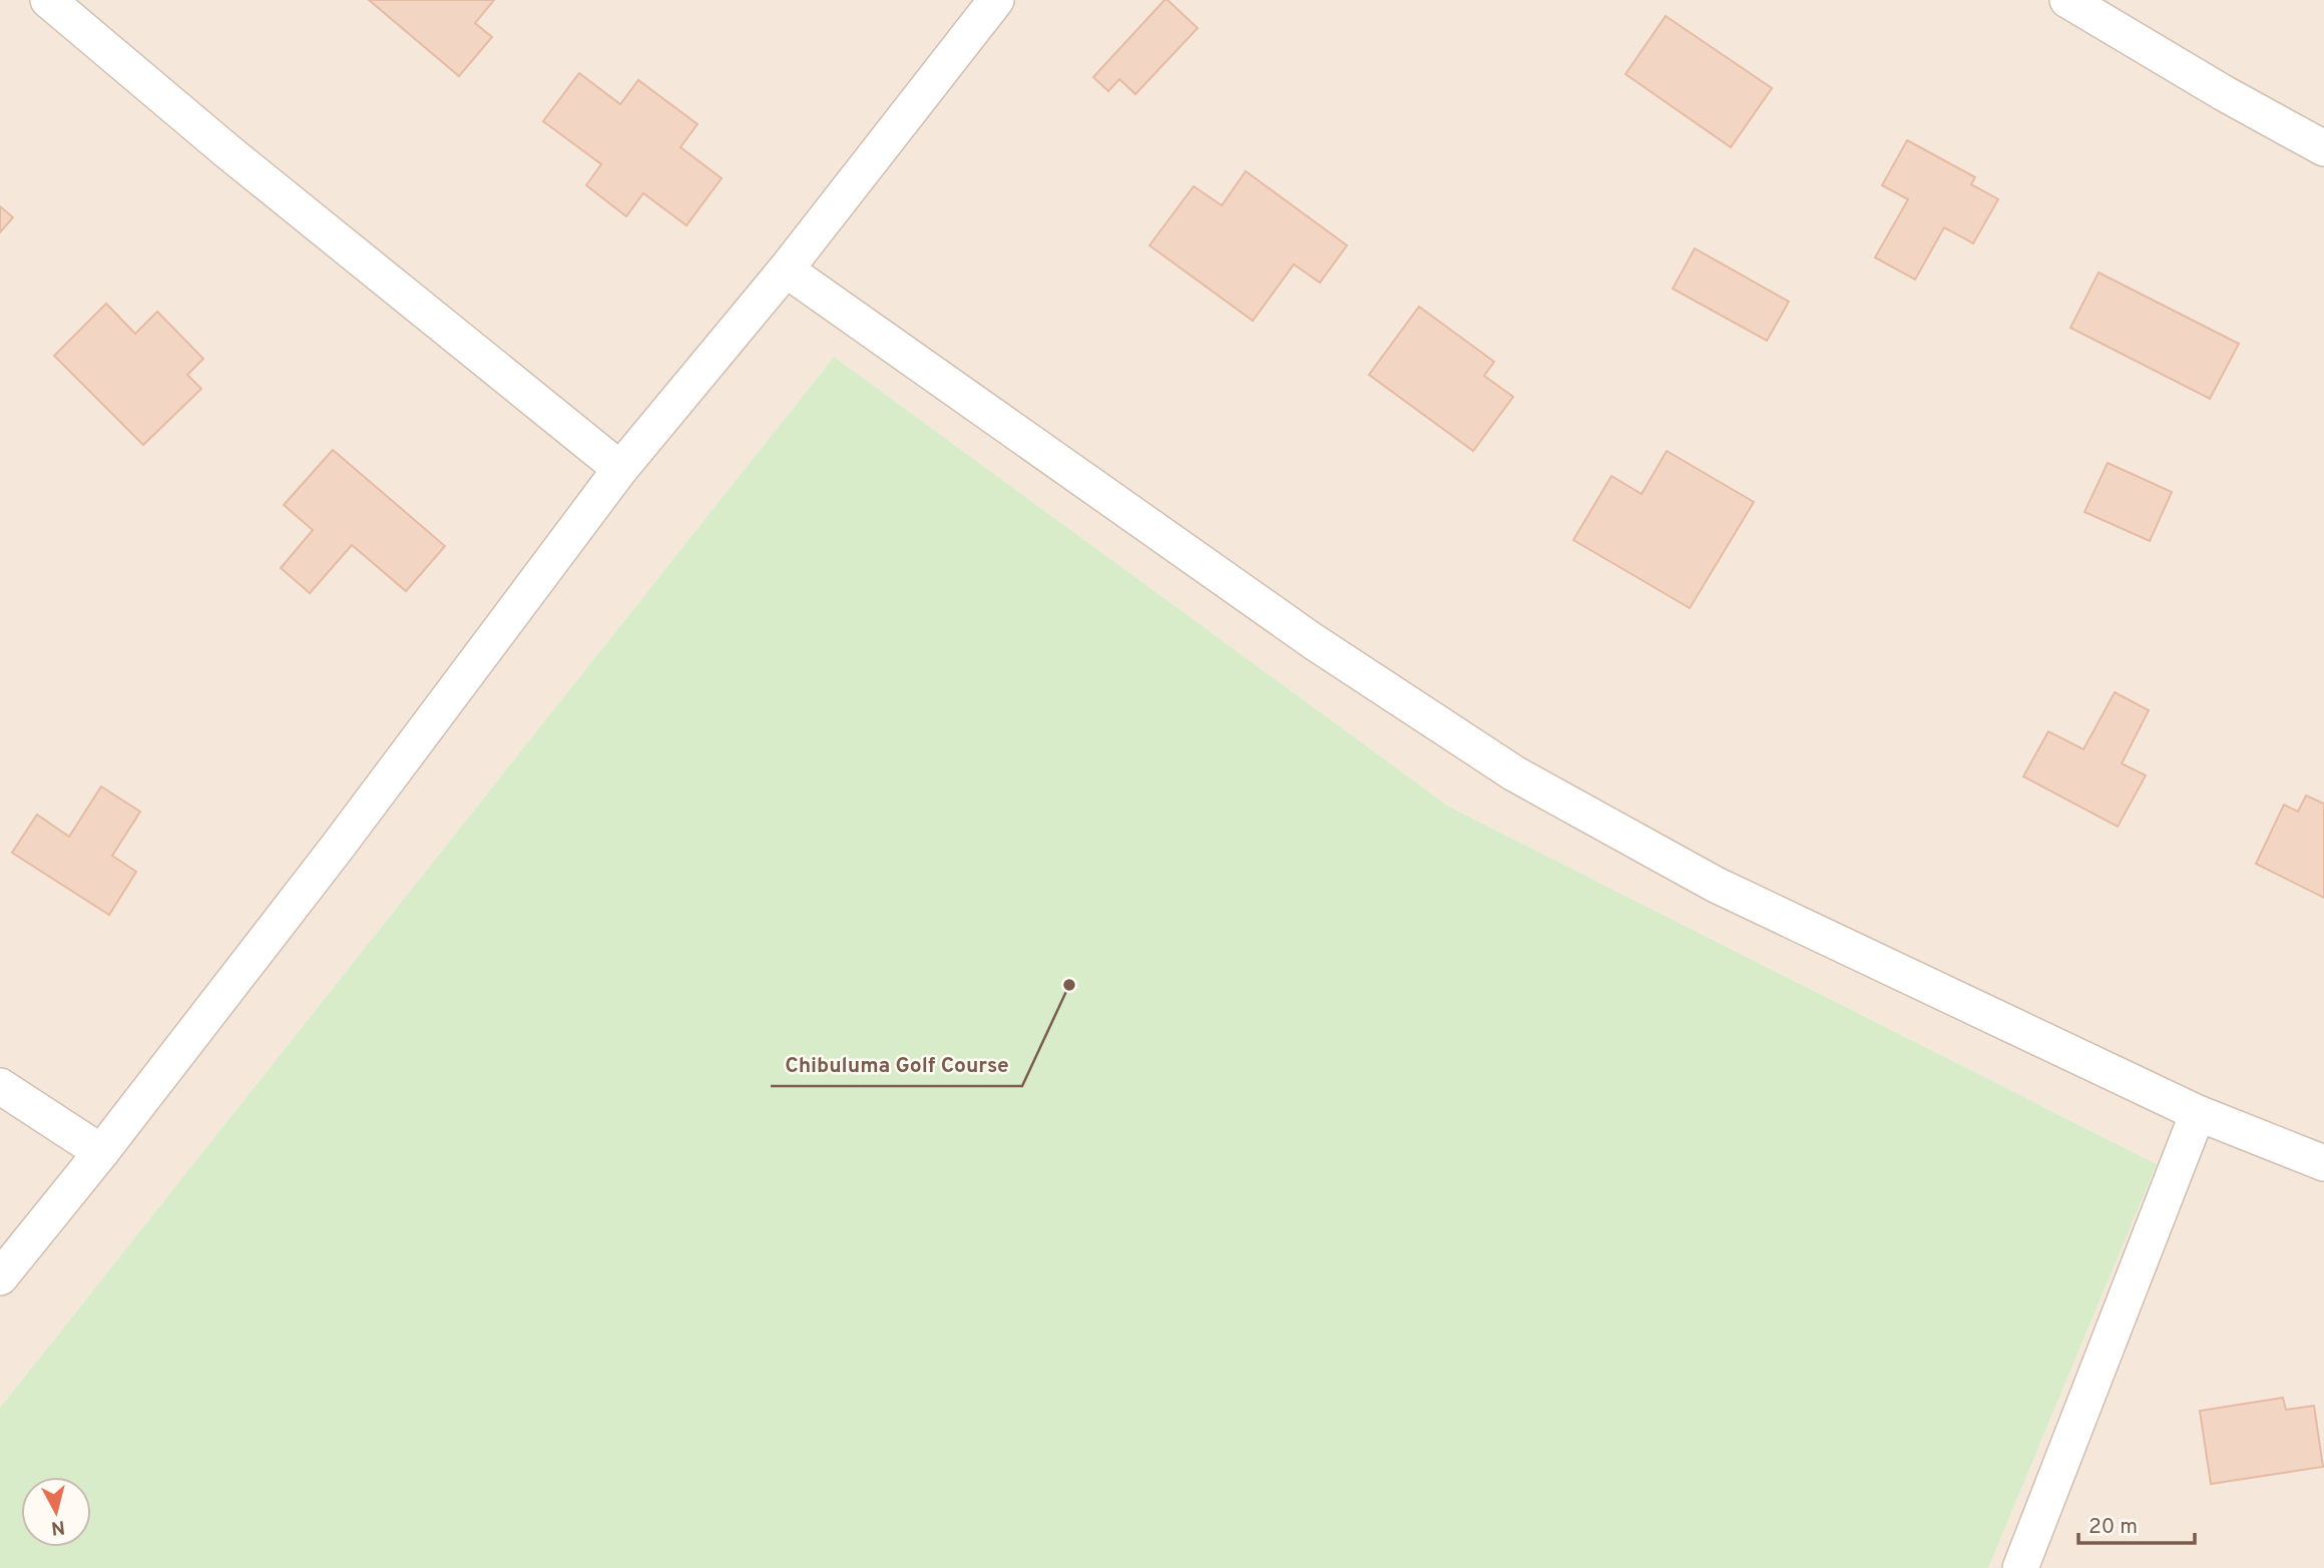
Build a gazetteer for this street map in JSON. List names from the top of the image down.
{
  "places": ["Chibuluma Golf Course"],
  "scale_bar": "20 m",
  "north": "bottom"
}
